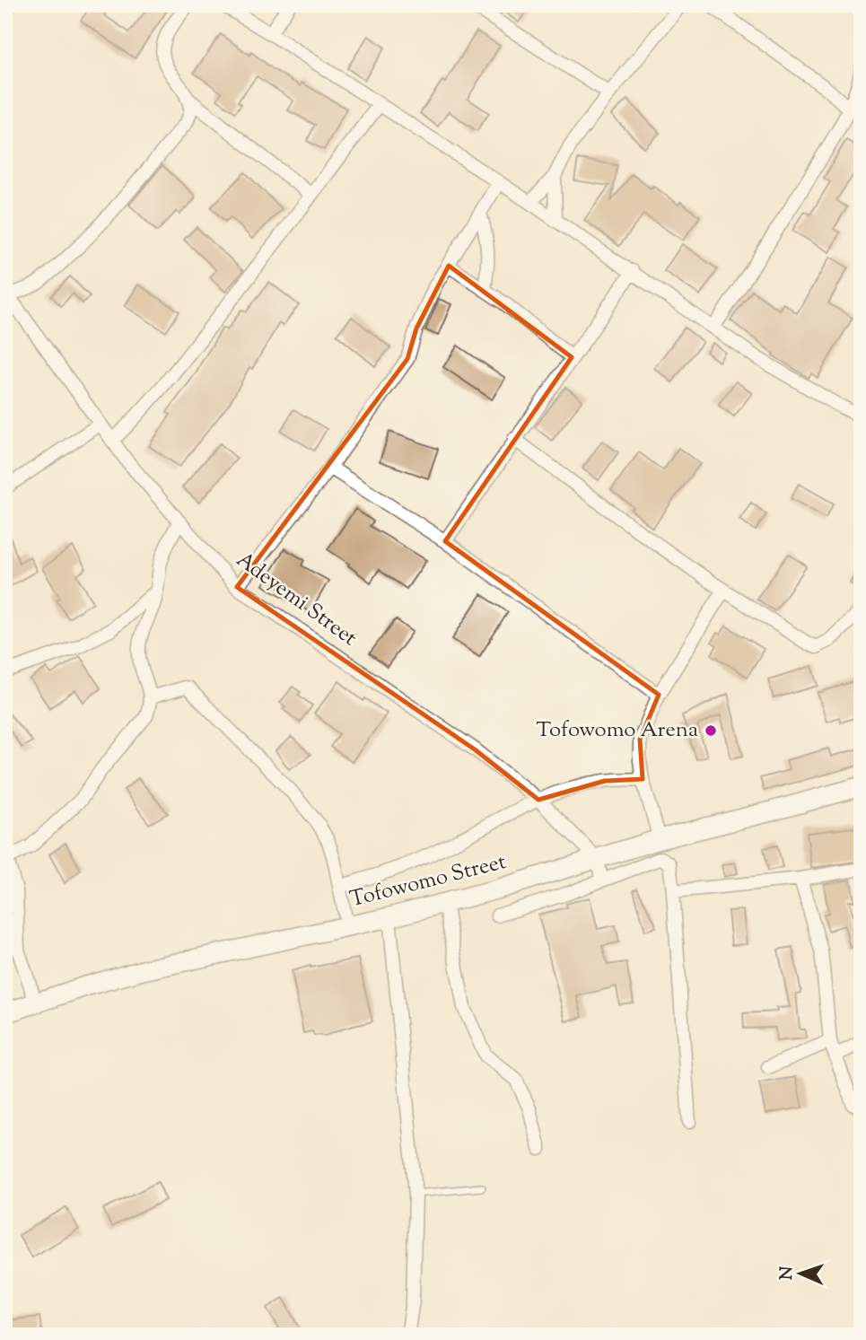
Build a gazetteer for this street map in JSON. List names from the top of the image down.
{
  "streets": {
    "street": ["Adeyemi Street", "Tofowomo Street"]
  },
  "crossings": [
    ["Adeyemi Street", "Tofowomo Street"]
  ],
  "places": ["Tofowomo Arena"],
  "north": "left"
}
